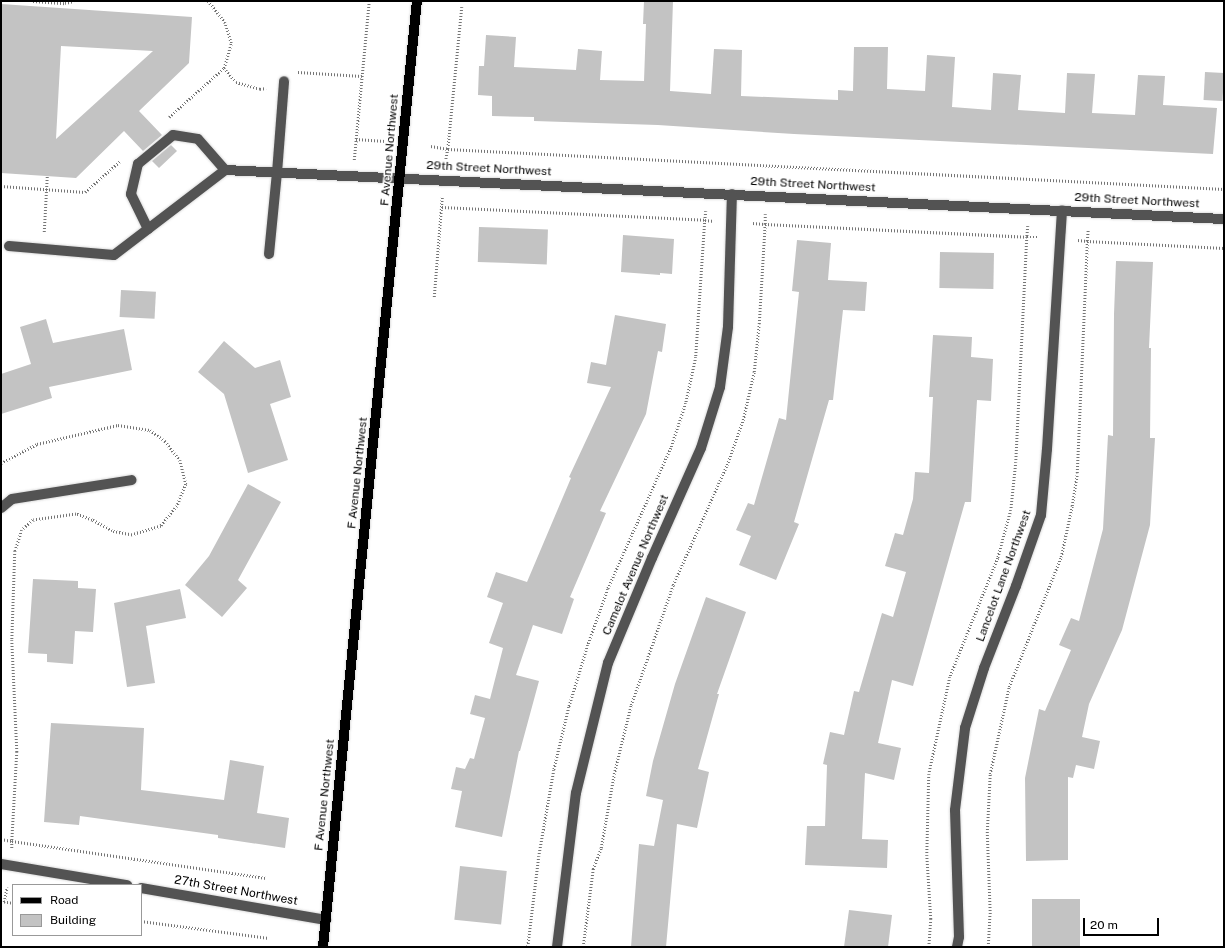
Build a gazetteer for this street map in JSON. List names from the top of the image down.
{
  "streets": {
    "main road": ["F Avenue Northwest"],
    "street": [
      "29th Street Northwest",
      "Camelot Avenue Northwest",
      "Lancelot Lane Northwest",
      "27th Street Northwest"
    ]
  },
  "crossings": [
    ["F Avenue Northwest", "29th Street Northwest"],
    ["F Avenue Northwest", "27th Street Northwest"],
    ["29th Street Northwest", "Camelot Avenue Northwest"],
    ["29th Street Northwest", "Lancelot Lane Northwest"]
  ],
  "legend": ["Road", "Building"],
  "scale_bar": "20 m"
}
